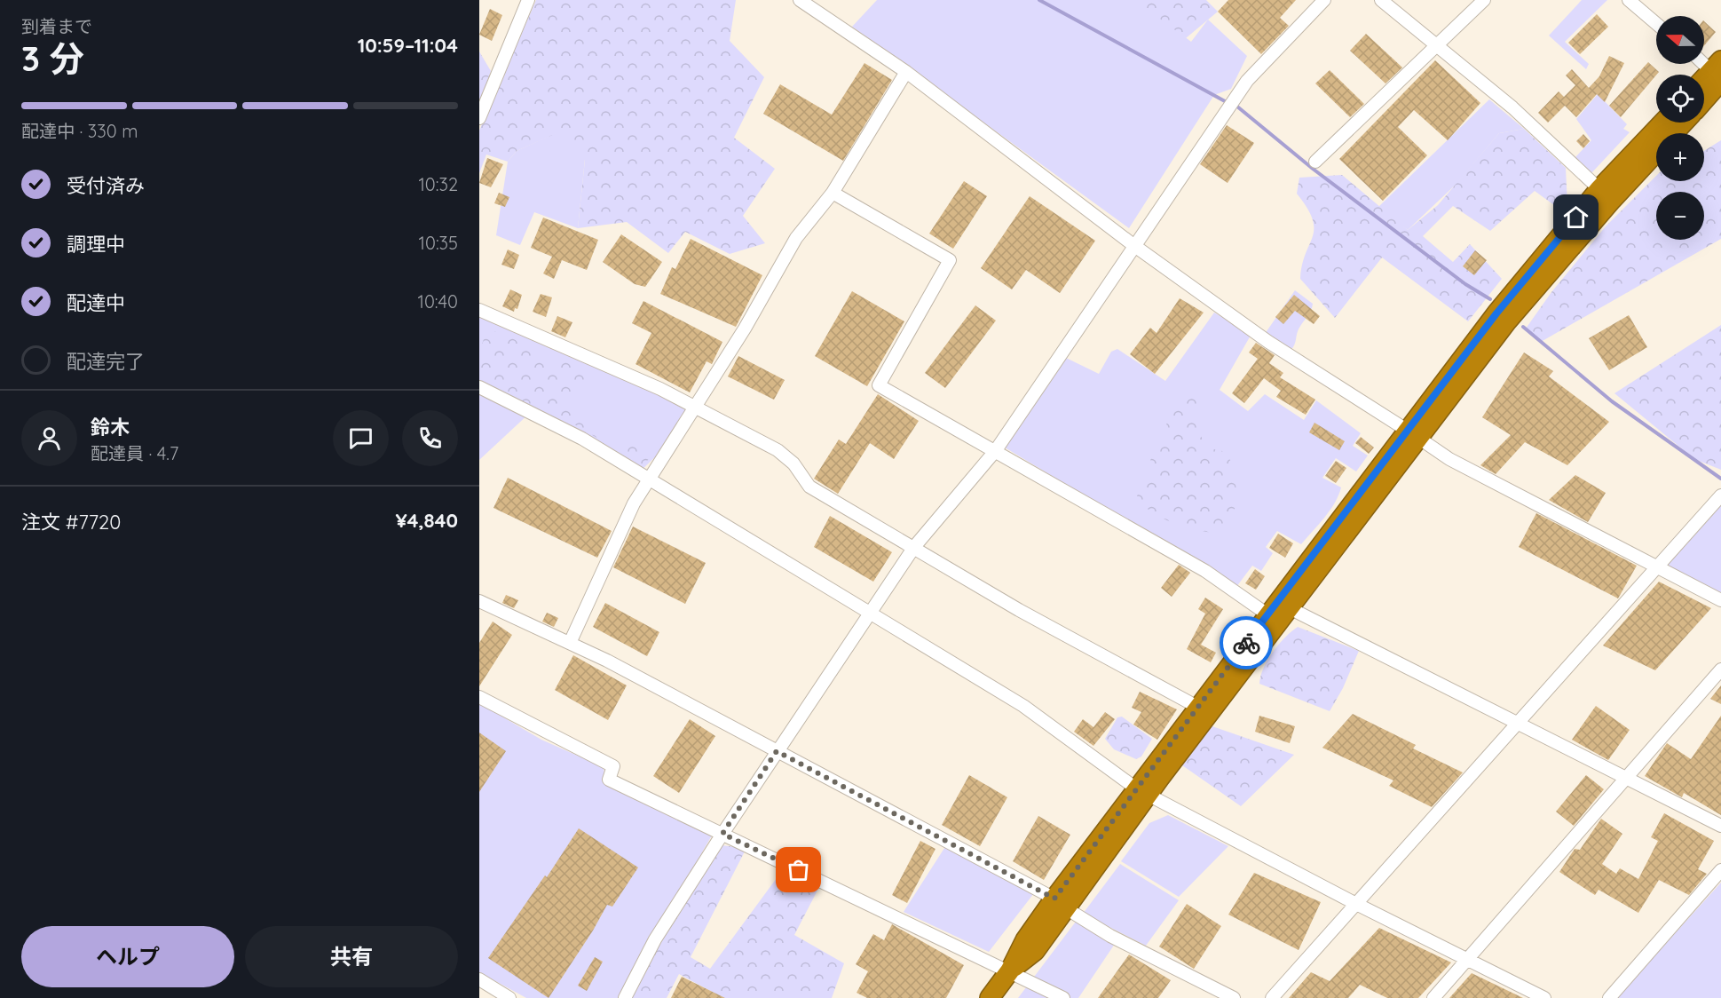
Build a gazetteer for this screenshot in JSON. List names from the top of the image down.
{
  "north": "left",
  "page": {
    "heading": ["3 分", "到着まで", "10:59–11:04"],
    "panel": [
      "鈴木",
      "配達員 · 4.7",
      "注文 #7720",
      "¥4,840"
    ],
    "map_buttons": ["+", "−"],
    "bar": "配達中 · 330 m",
    "list": [
      ["受付済み", "10:32"],
      ["調理中", "10:35"],
      ["配達中", "10:40"],
      "配達完了"
    ],
    "buttons": ["ヘルプ", "共有"]
  }
}
